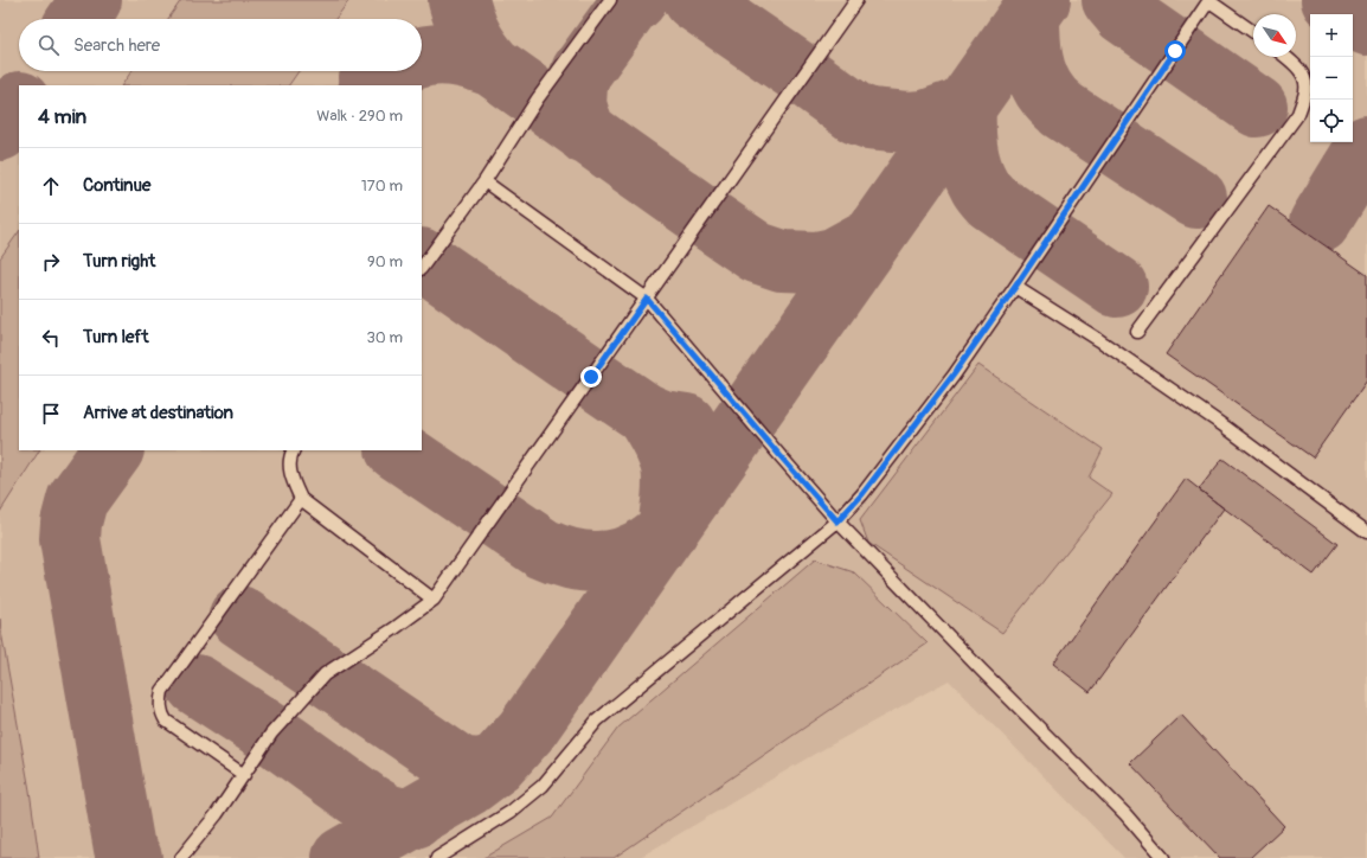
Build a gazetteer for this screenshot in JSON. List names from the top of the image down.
{
  "north": "bottom right",
  "page": {
    "map_buttons": ["+", "−"],
    "search": "Search here",
    "heading": ["4 min", "Walk · 290 m"],
    "list": [
      ["Continue", "170 m"],
      ["Turn right", "90 m"],
      ["Turn left", "30 m"],
      "Arrive at destination"
    ]
  }
}
